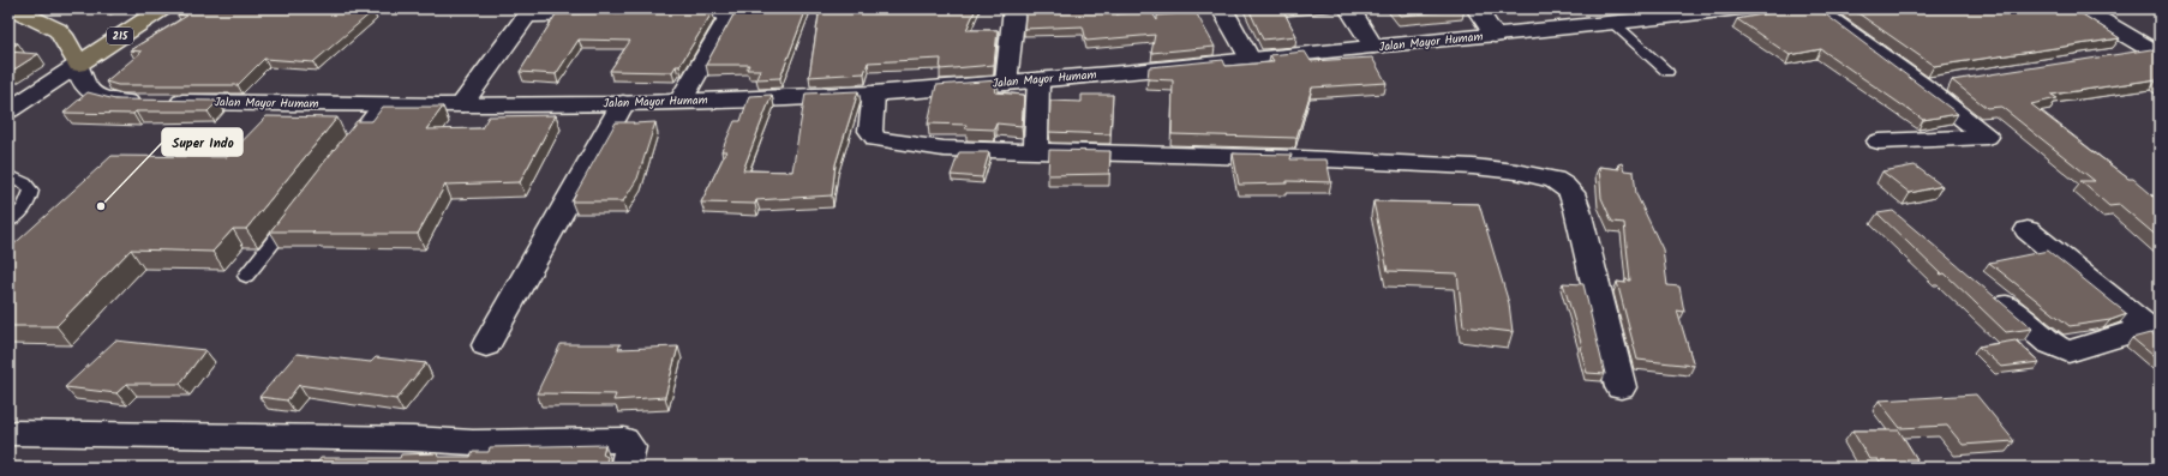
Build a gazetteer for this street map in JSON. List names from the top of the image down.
{
  "streets": {
    "main road": ["215"],
    "street": ["Jalan Mayor Humam"]
  },
  "crossings": [
    ["215", "Jalan Mayor Humam"]
  ],
  "places": ["Super Indo"]
}
